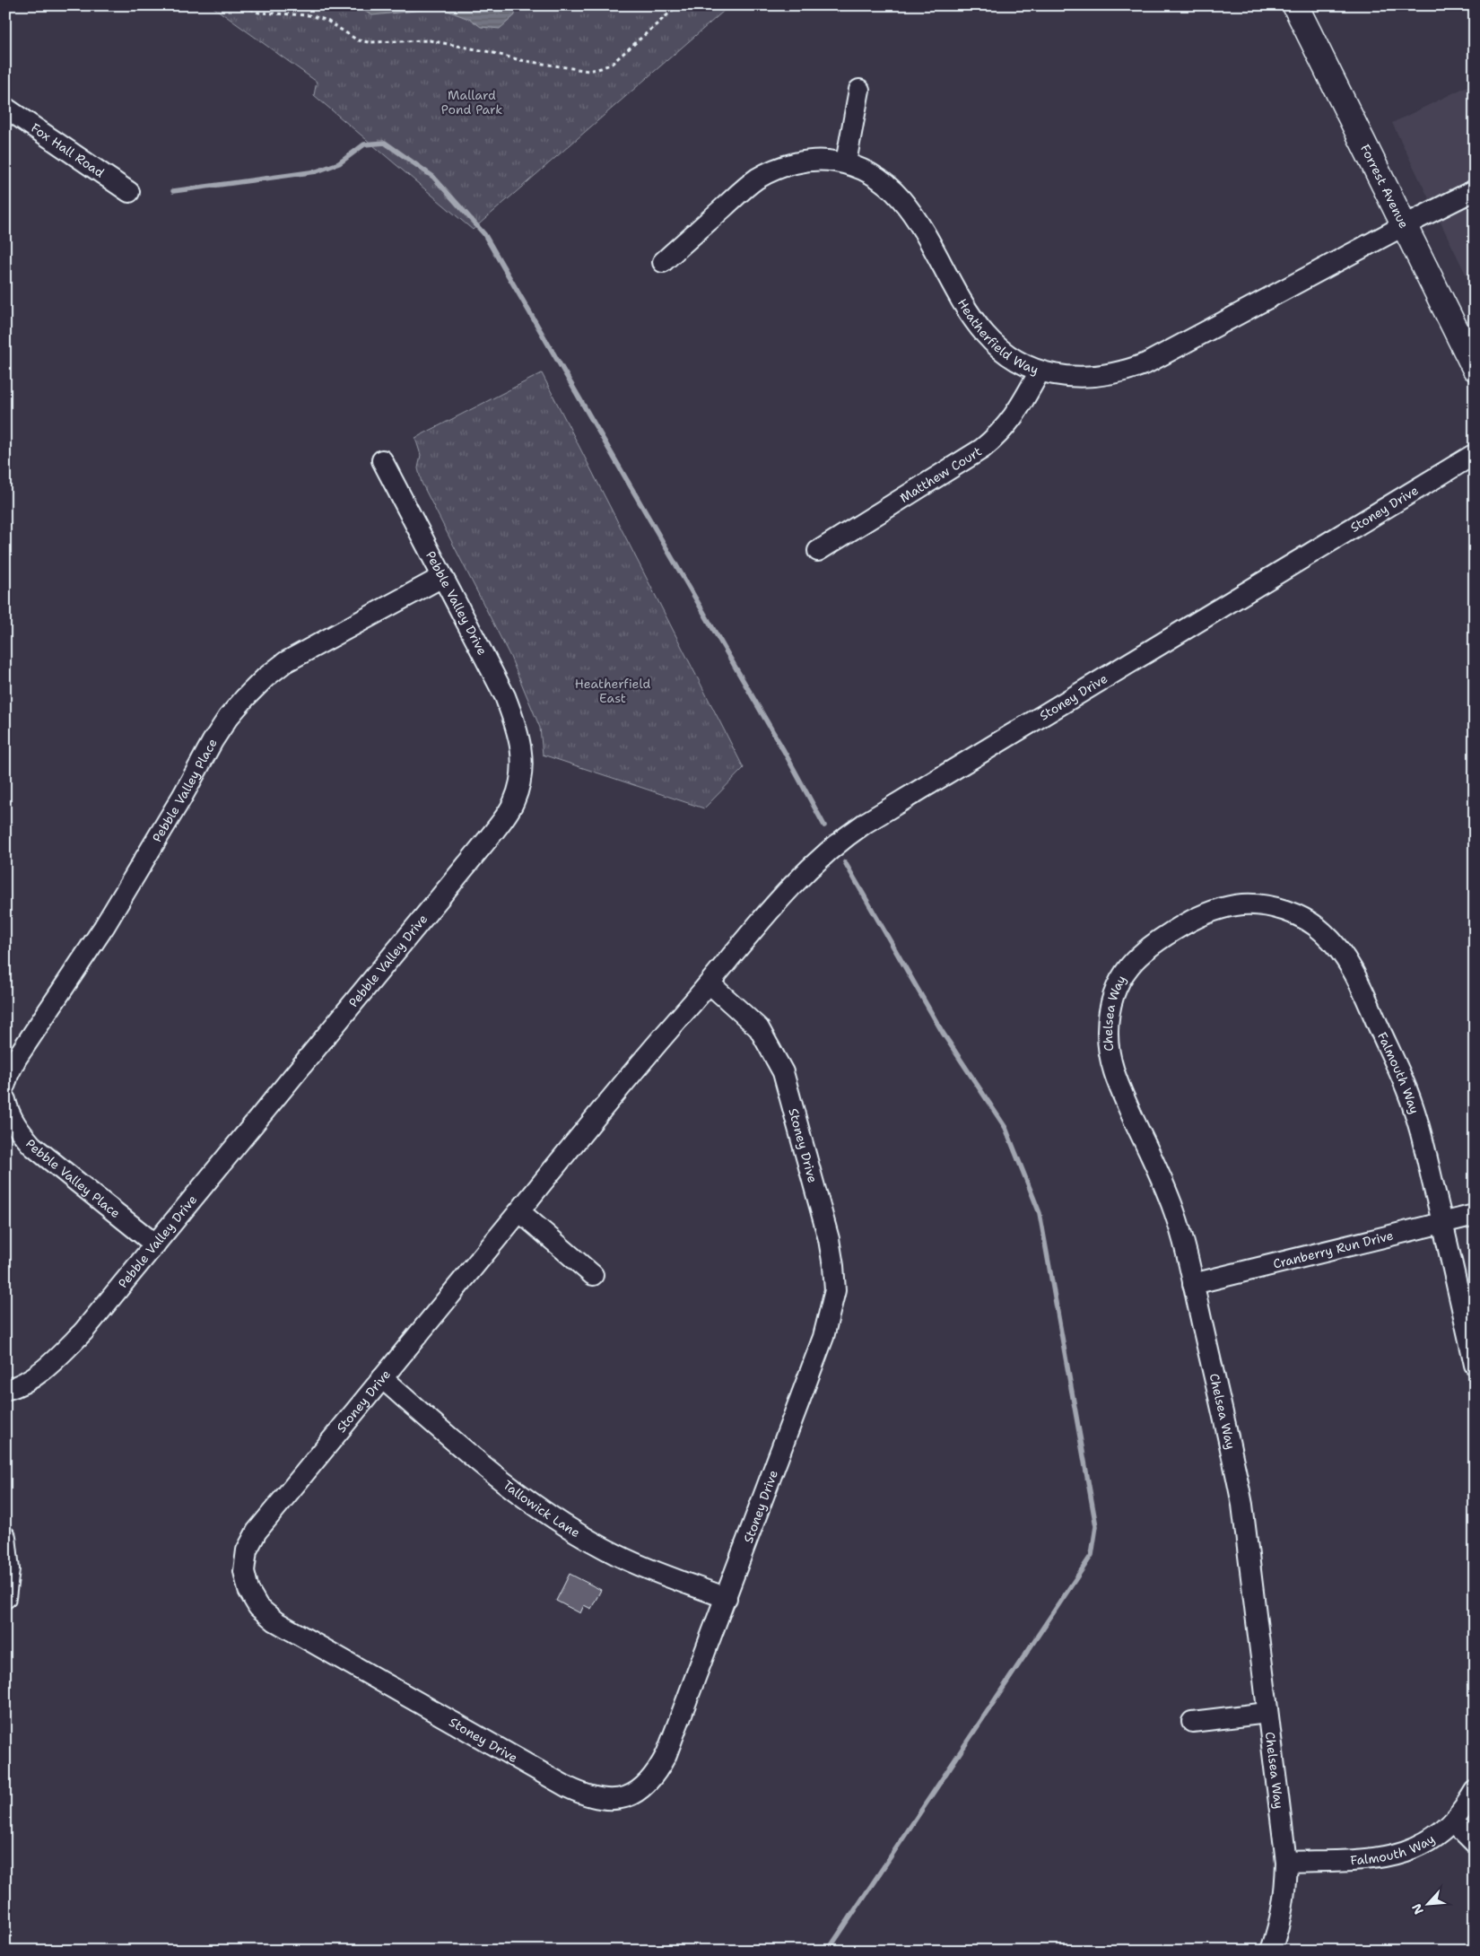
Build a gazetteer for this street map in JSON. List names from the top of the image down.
{
  "streets": {
    "highway": ["Forrest Avenue"],
    "street": [
      "Fox Hall Road",
      "Heatherfield Way",
      "Matthew Court",
      "Stoney Drive",
      "Pebble Valley Drive",
      "Pebble Valley Place",
      "Chelsea Way",
      "Falmouth Way",
      "Cranberry Run Drive",
      "Tallowick Lane"
    ]
  },
  "crossings": [
    ["Forrest Avenue", "Heatherfield Way"],
    ["Heatherfield Way", "Matthew Court"],
    ["Stoney Drive", "Tallowick Lane"],
    ["Pebble Valley Drive", "Pebble Valley Place"],
    ["Chelsea Way", "Falmouth Way"],
    ["Chelsea Way", "Cranberry Run Drive"],
    ["Falmouth Way", "Cranberry Run Drive"]
  ],
  "parks": ["Mallard Pond Park", "Heatherfield East"],
  "north": "bottom left"
}
